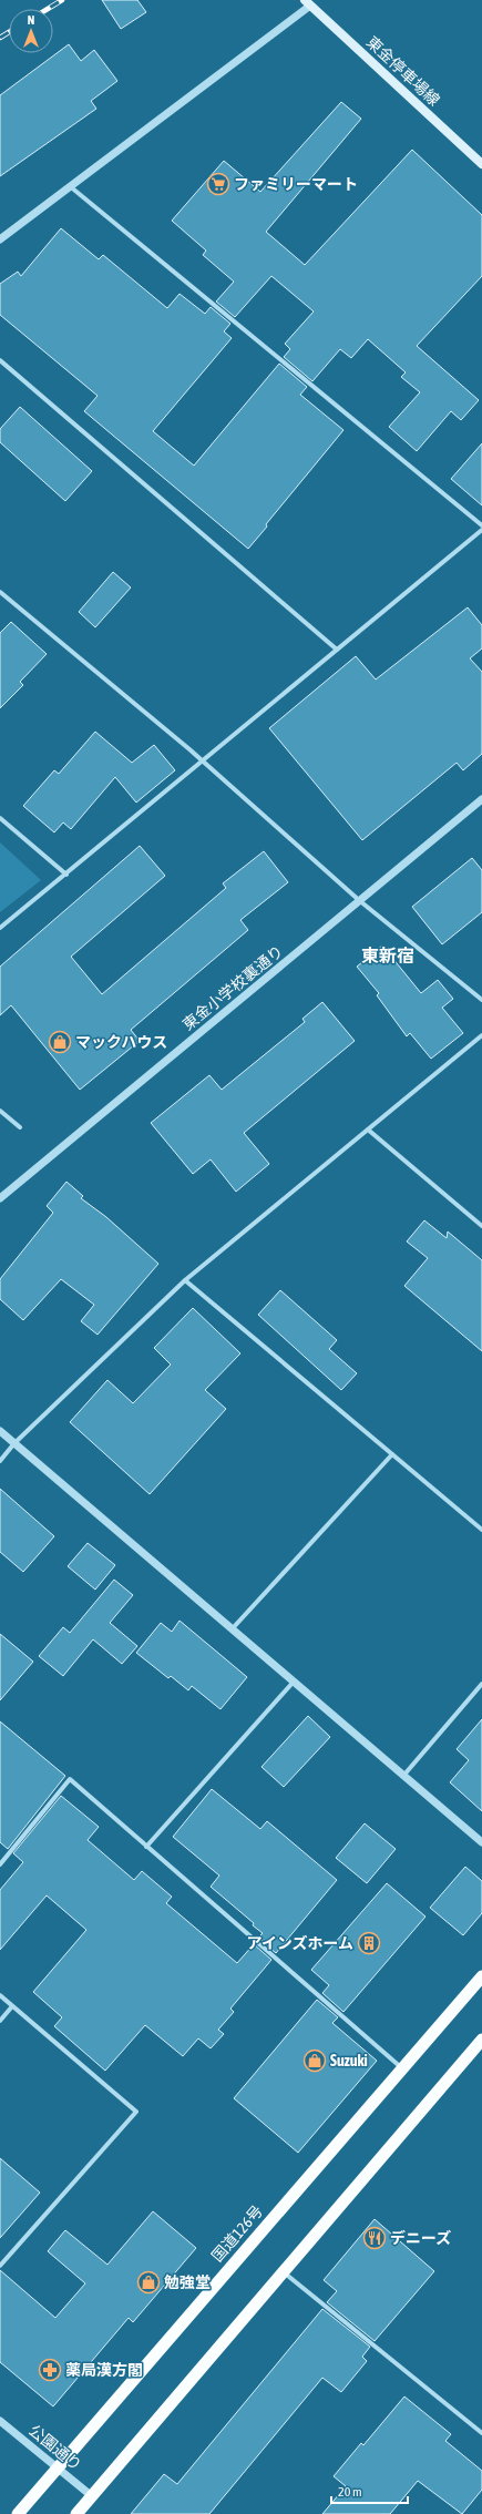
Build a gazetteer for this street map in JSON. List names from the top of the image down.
{
  "streets": {
    "highway": ["国道126号"],
    "main road": ["東金停車場線"],
    "street": ["東金小学校裏通り", "公園通り"]
  },
  "crossings": [
    ["国道126号", "公園通り"]
  ],
  "districts": ["東新宿"],
  "places": {
    "supermarket": ["ファミリーマート"],
    "shop": ["マックハウス", "Suzuki", "勉強堂"],
    "building": ["アインズホーム"],
    "restaurant": ["デニーズ"],
    "pharmacy": ["薬局漢方閣"]
  },
  "scale_bar": "20 m",
  "north": "top"
}
